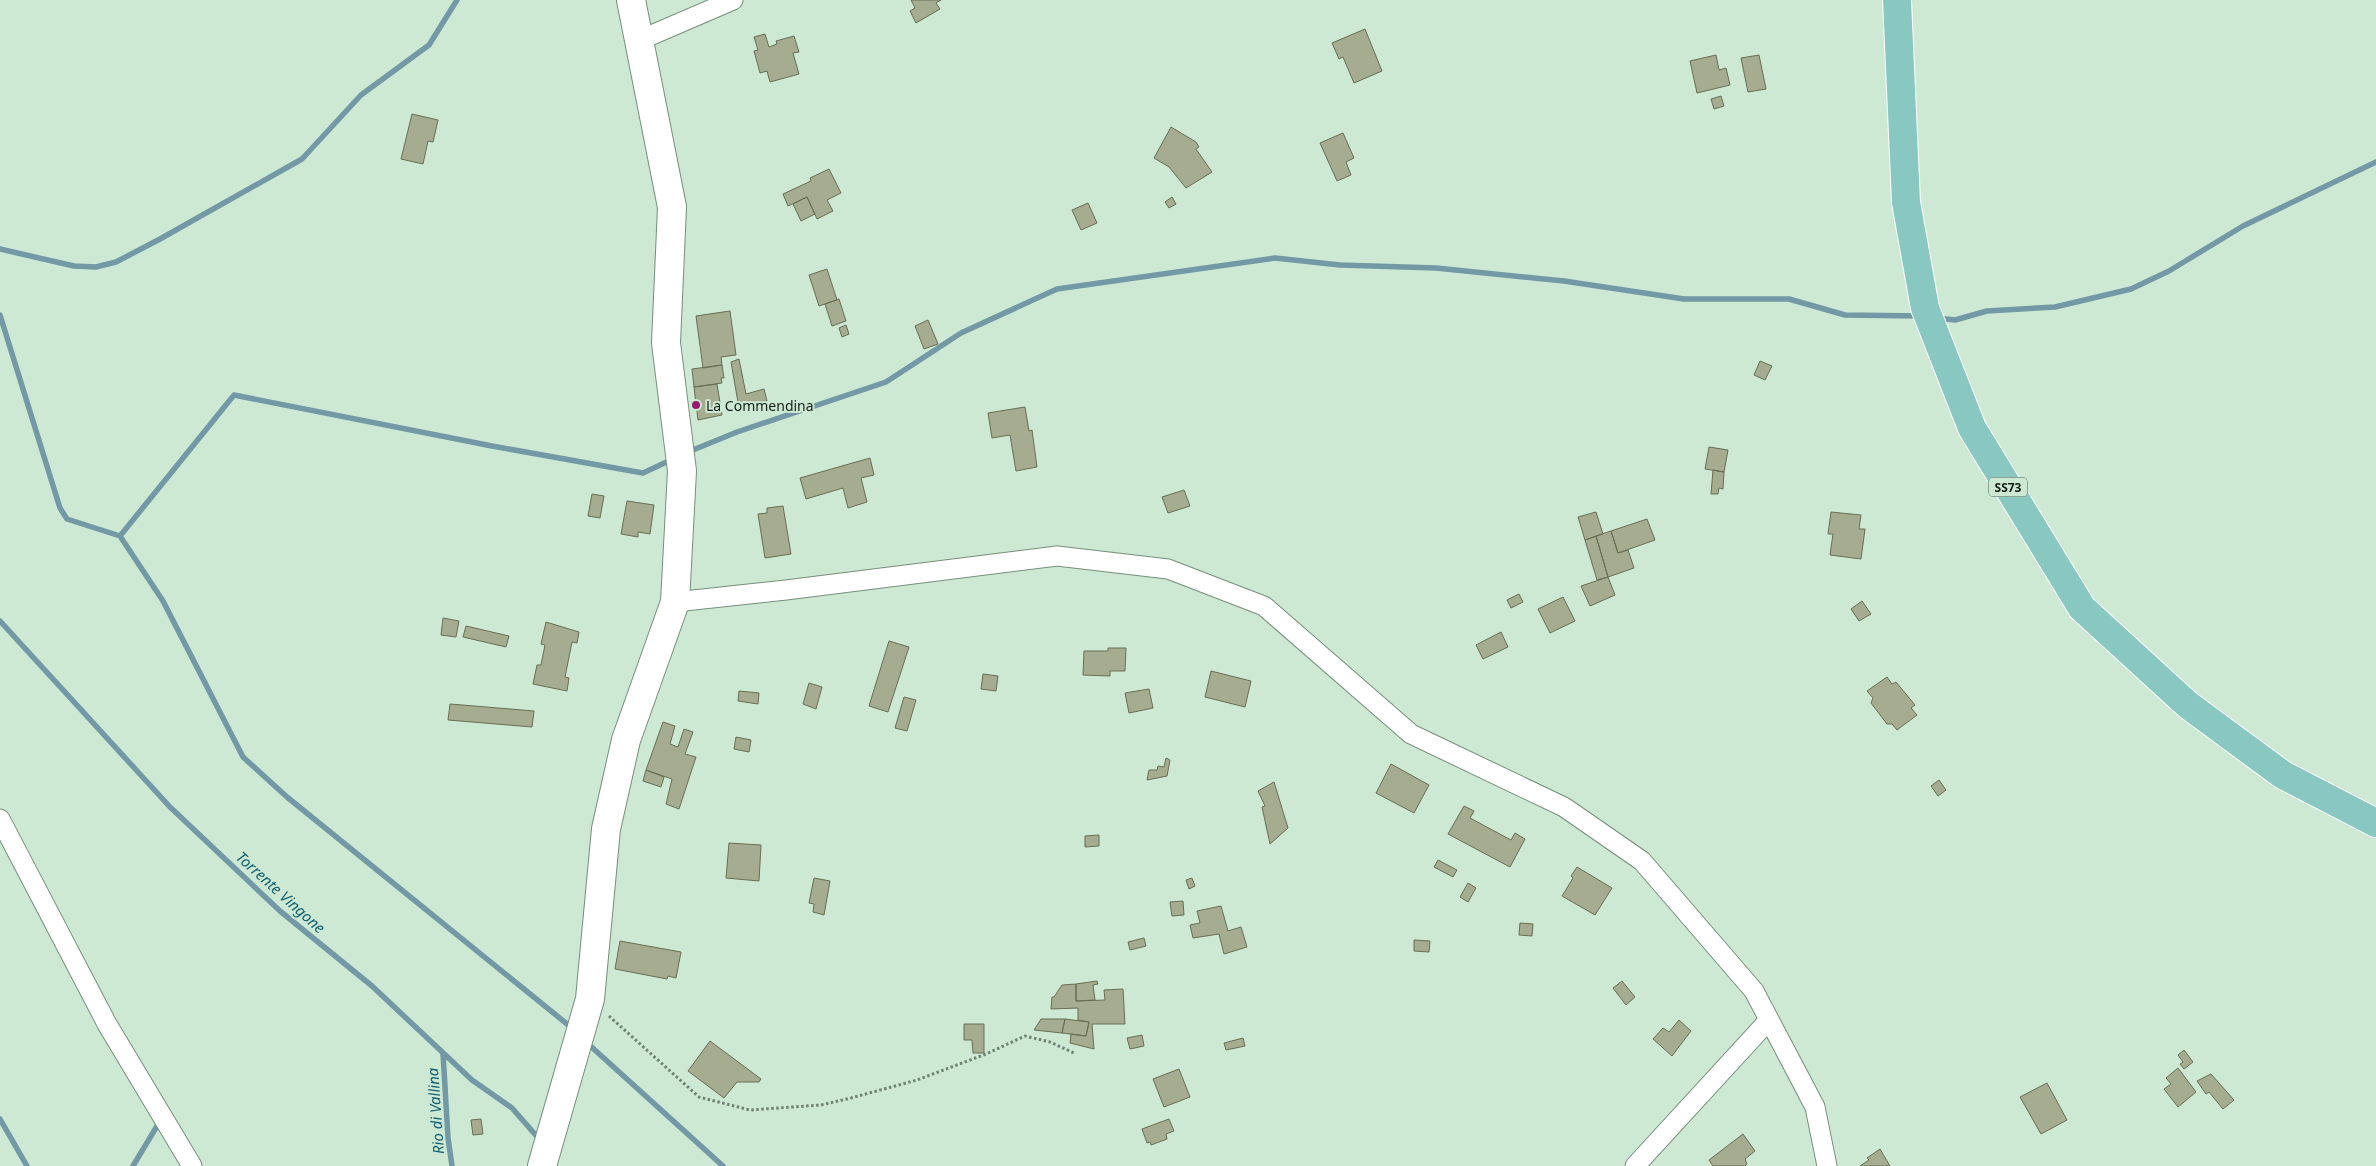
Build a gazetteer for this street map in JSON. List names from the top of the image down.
{
  "streets": {
    "main road": ["SS73"]
  },
  "water": ["Torrente Vingone", "Rio di Vallina"],
  "places": ["La Commendina"]
}
